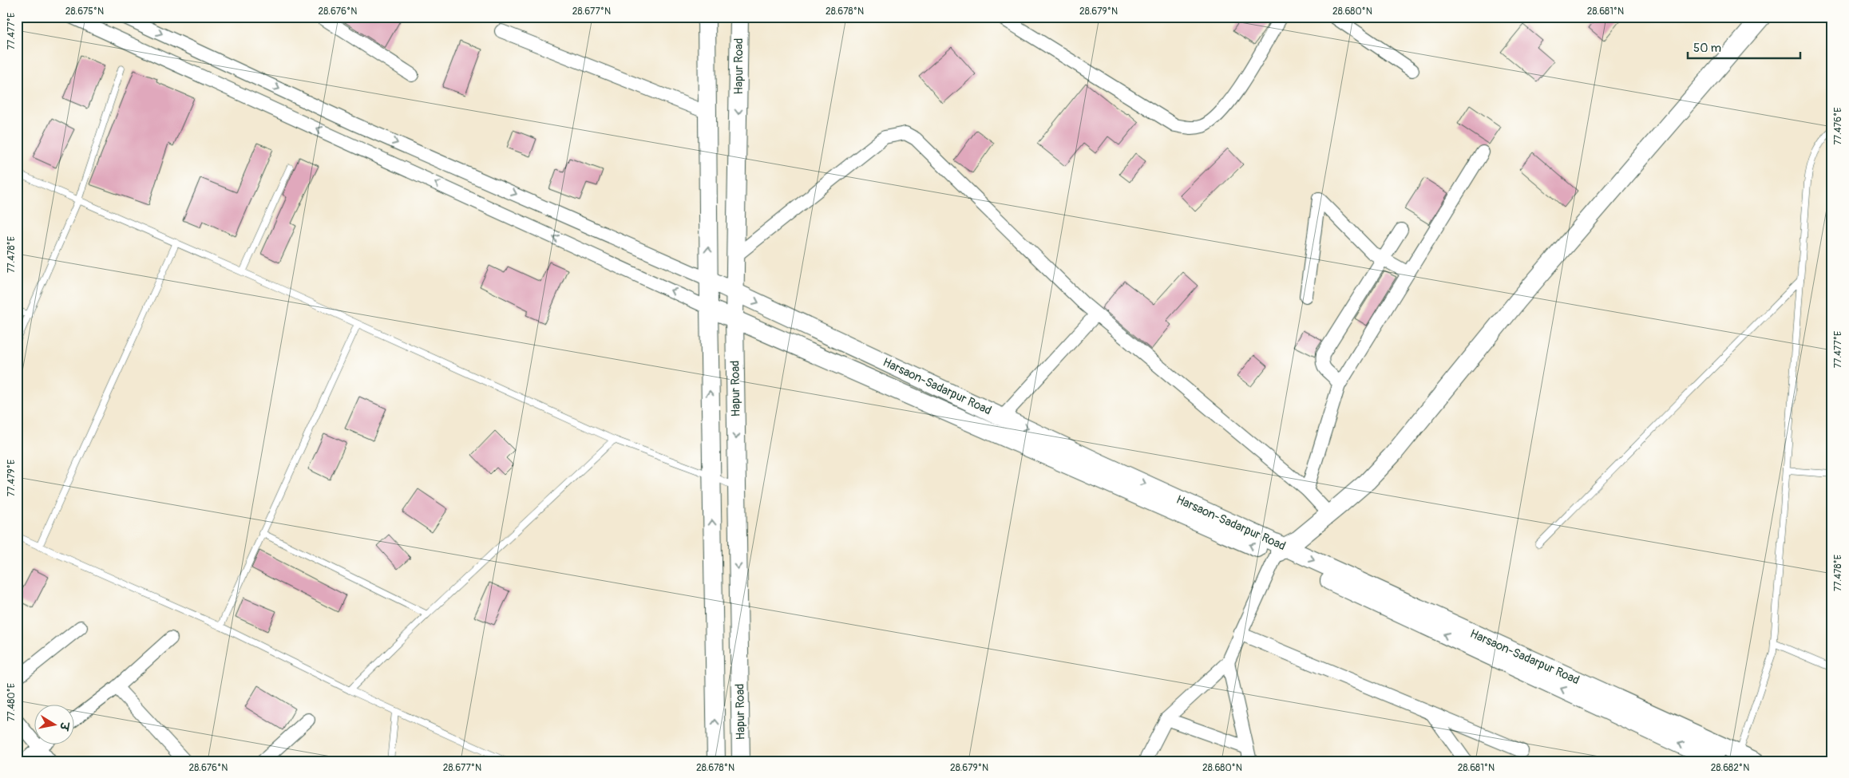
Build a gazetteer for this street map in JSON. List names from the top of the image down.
{
  "streets": {
    "street": ["Hapur Road", "Harsaon-Sadarpur Road"]
  },
  "crossings": [
    ["Hapur Road", "Harsaon-Sadarpur Road"]
  ],
  "scale_bar": "50 m",
  "north": "right",
  "coordinates": [
    "28.675°N",
    "28.676°N",
    "28.677°N",
    "28.678°N",
    "28.679°N",
    "28.680°N",
    "28.681°N",
    "77.477°E",
    "77.476°E",
    "77.478°E",
    "77.479°E",
    "77.480°E",
    "28.682°N"
  ]
}
